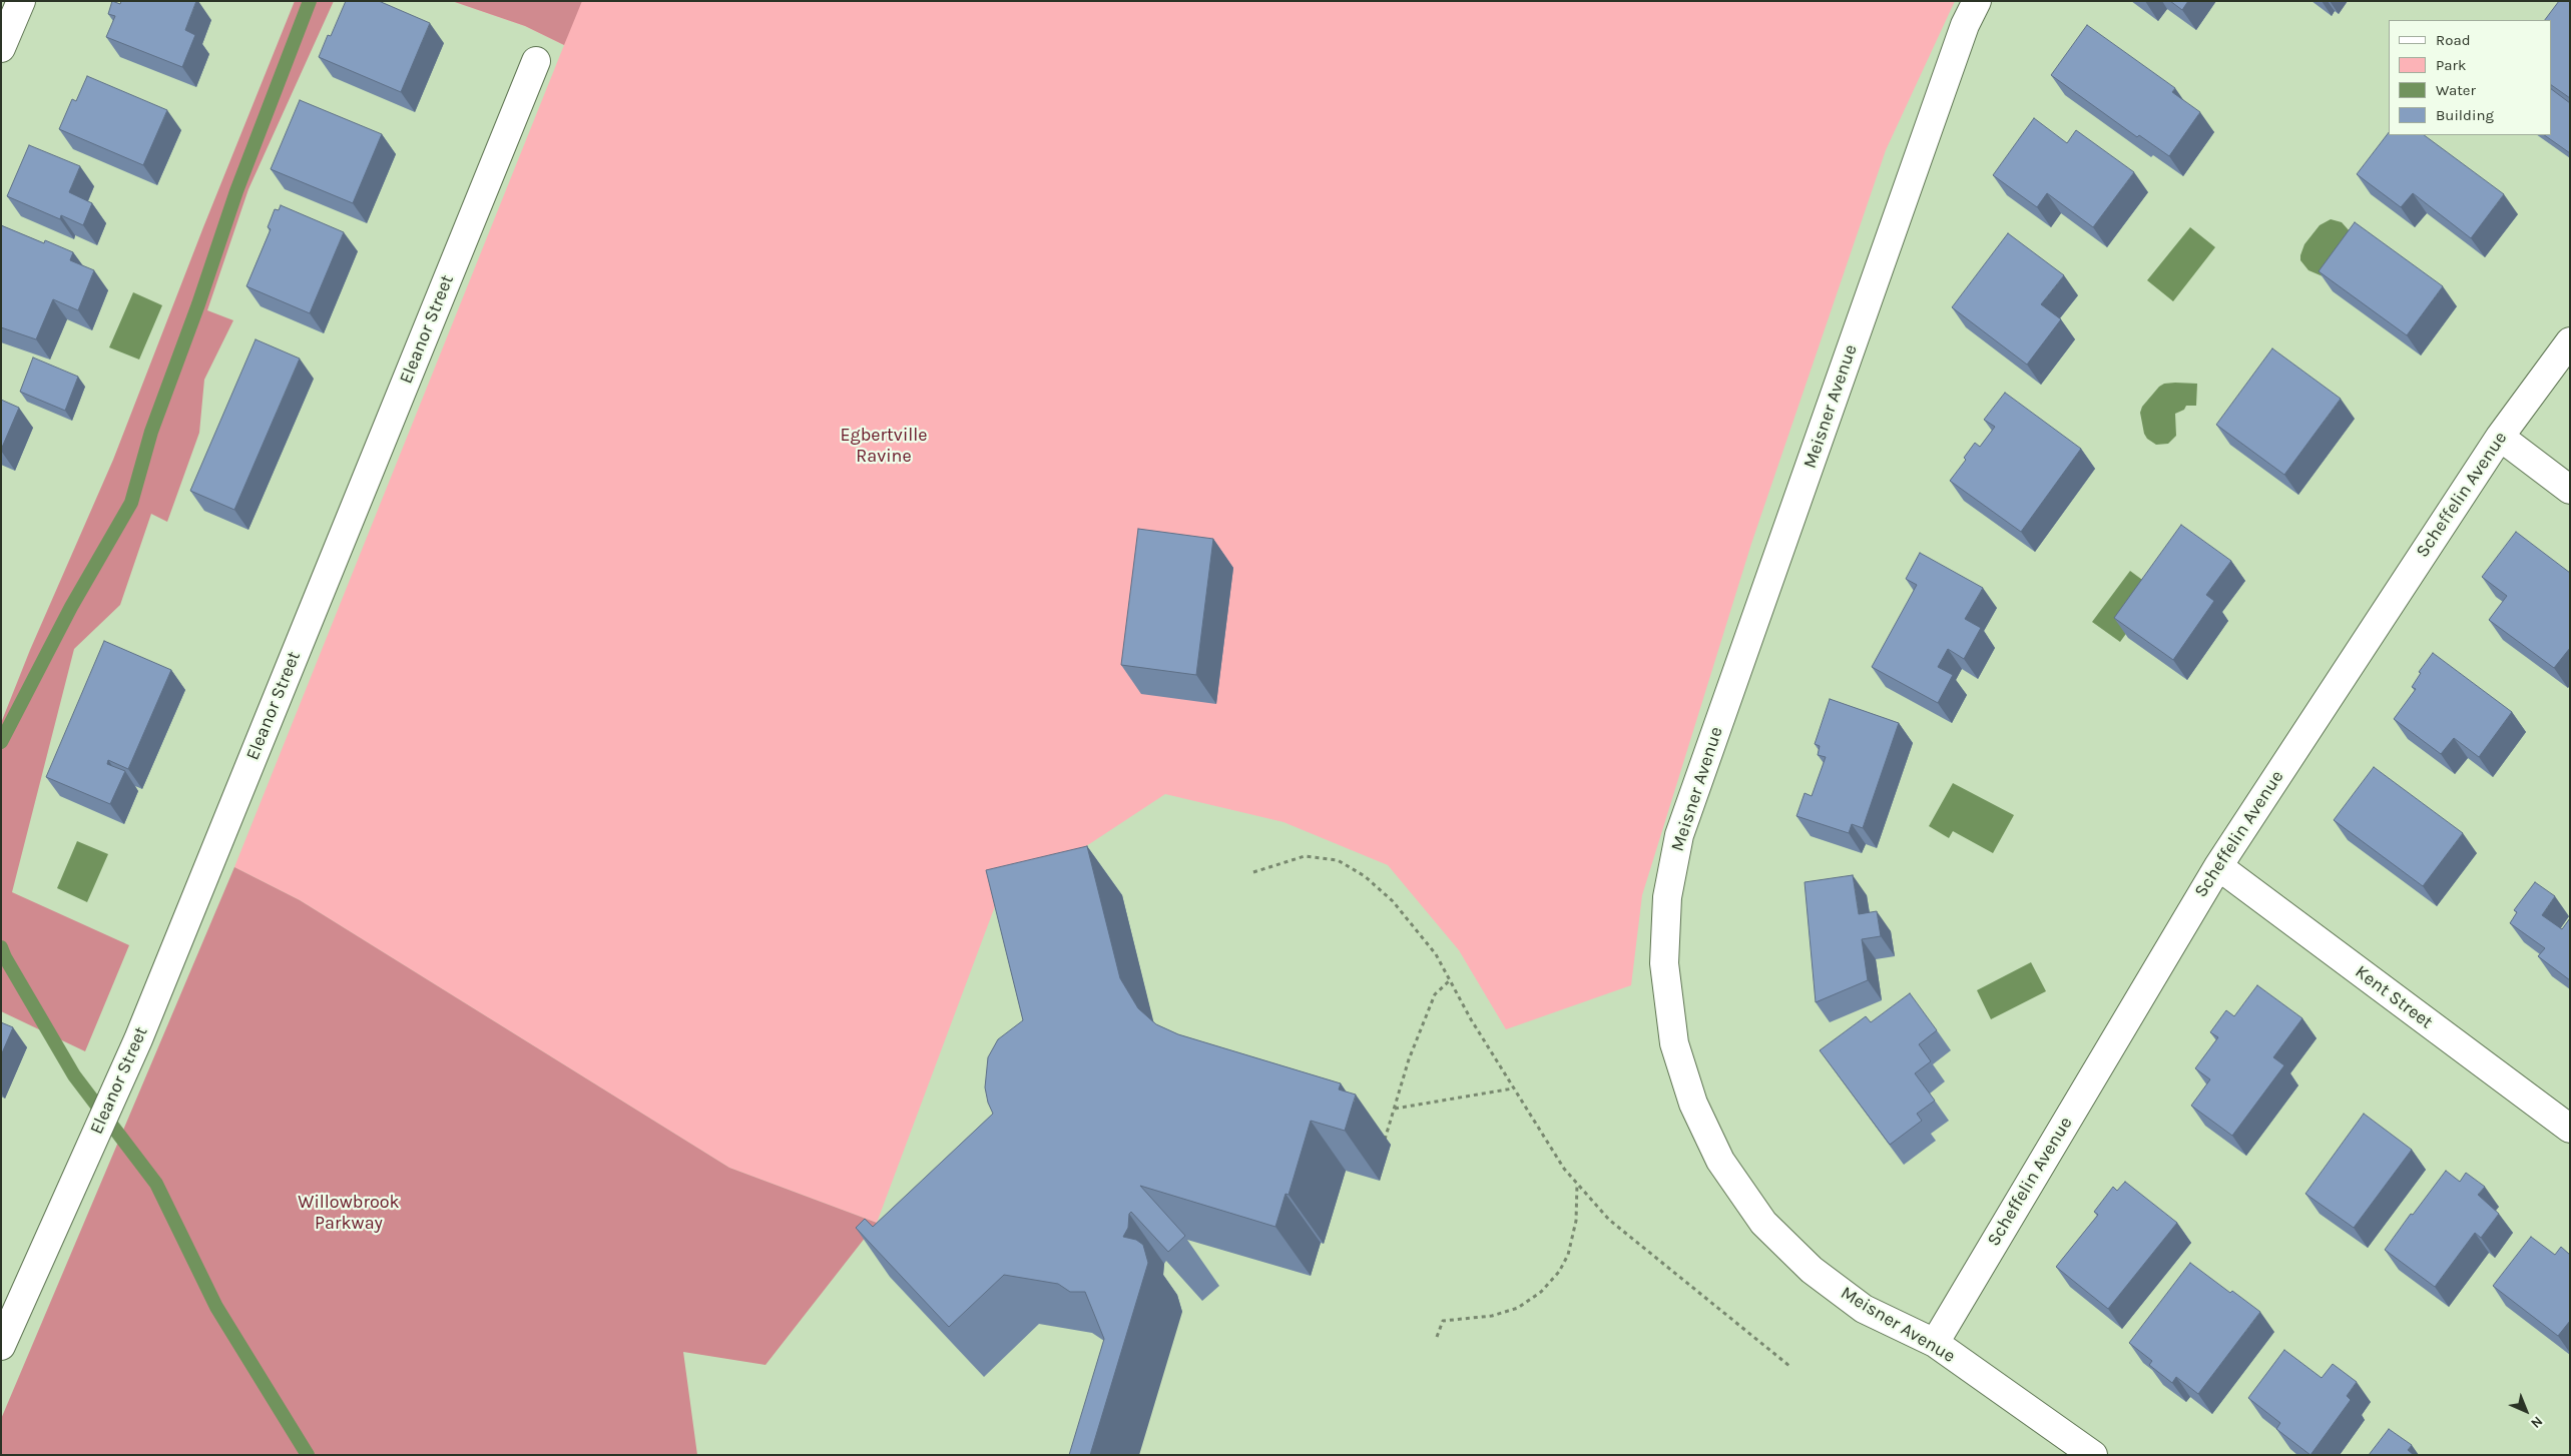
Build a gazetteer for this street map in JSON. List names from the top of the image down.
{
  "streets": {
    "street": [
      "Eleanor Street",
      "Meisner Avenue",
      "Scheffelin Avenue",
      "Kent Street"
    ]
  },
  "crossings": [
    ["Meisner Avenue", "Scheffelin Avenue"],
    ["Scheffelin Avenue", "Kent Street"]
  ],
  "parks": ["Egbertville Ravine", "Willowbrook Parkway"],
  "legend": [
    "Road",
    "Park",
    "Water",
    "Building"
  ],
  "north": "bottom right"
}
